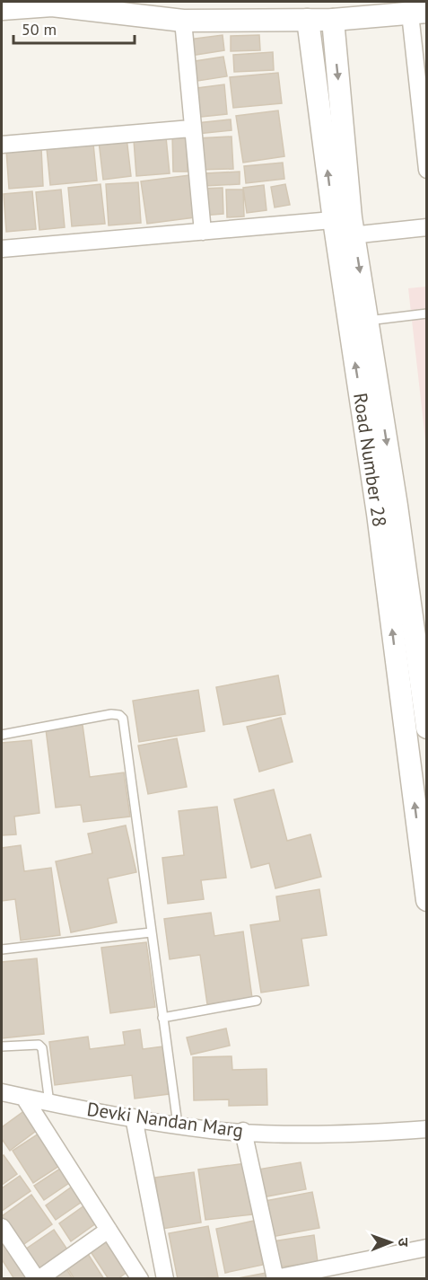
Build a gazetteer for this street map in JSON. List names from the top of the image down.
{
  "streets": {
    "street": ["Road Number 28", "Devki Nandan Marg"]
  },
  "scale_bar": "50 m",
  "north": "right"
}
